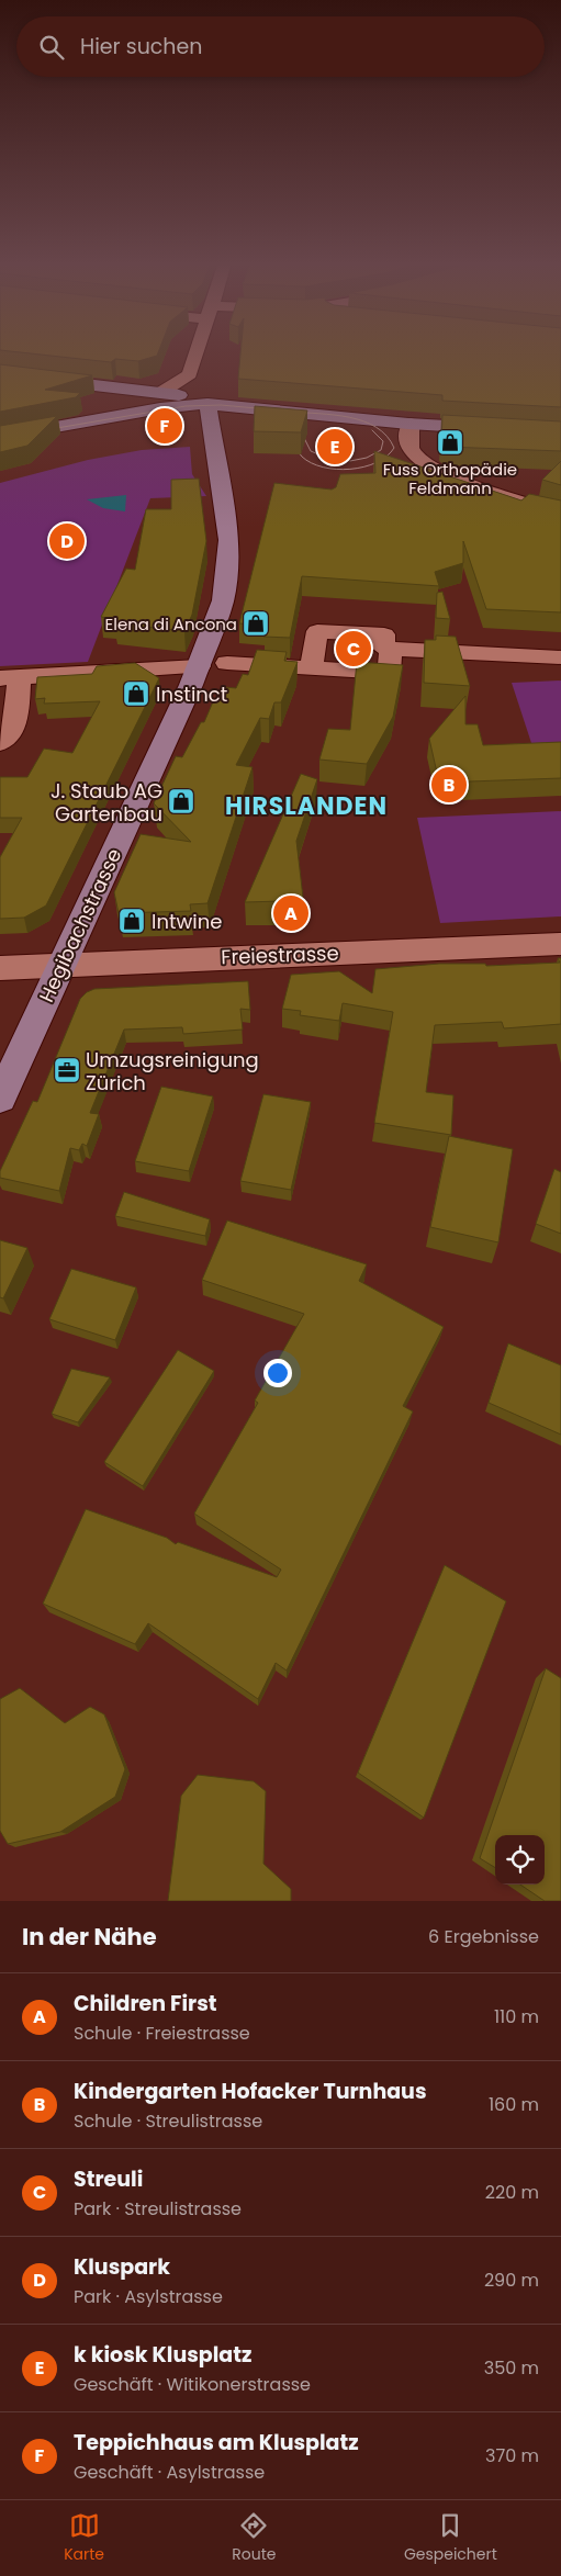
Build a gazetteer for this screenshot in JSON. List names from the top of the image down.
{
  "streets": {
    "street": ["Hegibachstrasse", "Freiestrasse"]
  },
  "crossings": [
    ["Hegibachstrasse", "Freiestrasse"]
  ],
  "districts": ["HIRSLANDEN"],
  "places": {
    "shop": [
      "Fuss Orthopädie Feldmann",
      "Elena di Ancona",
      "Instinct",
      "J. Staub AG Gartenbau",
      "Intwine"
    ],
    "office": ["Umzugsreinigung Zürich"]
  },
  "page": {
    "search": "Hier suchen",
    "pins": [
      "F",
      "E",
      "D",
      "C",
      "B",
      "A"
    ],
    "heading": ["In der Nähe", "6 Ergebnisse"],
    "list": [
      {
        "mark": "A",
        "name": "Children First",
        "note": "Schule · Freiestrasse",
        "value": "110 m"
      },
      {
        "mark": "B",
        "name": "Kindergarten Hofacker Turnhaus",
        "note": "Schule · Streulistrasse",
        "value": "160 m"
      },
      {
        "mark": "C",
        "name": "Streuli",
        "note": "Park · Streulistrasse",
        "value": "220 m"
      },
      {
        "mark": "D",
        "name": "Kluspark",
        "note": "Park · Asylstrasse",
        "value": "290 m"
      },
      {
        "mark": "E",
        "name": "k kiosk Klusplatz",
        "note": "Geschäft · Witikonerstrasse",
        "value": "350 m"
      },
      {
        "mark": "F",
        "name": "Teppichhaus am Klusplatz",
        "note": "Geschäft · Asylstrasse",
        "value": "370 m"
      }
    ],
    "nav": ["Karte", "Route", "Gespeichert"]
  }
}
